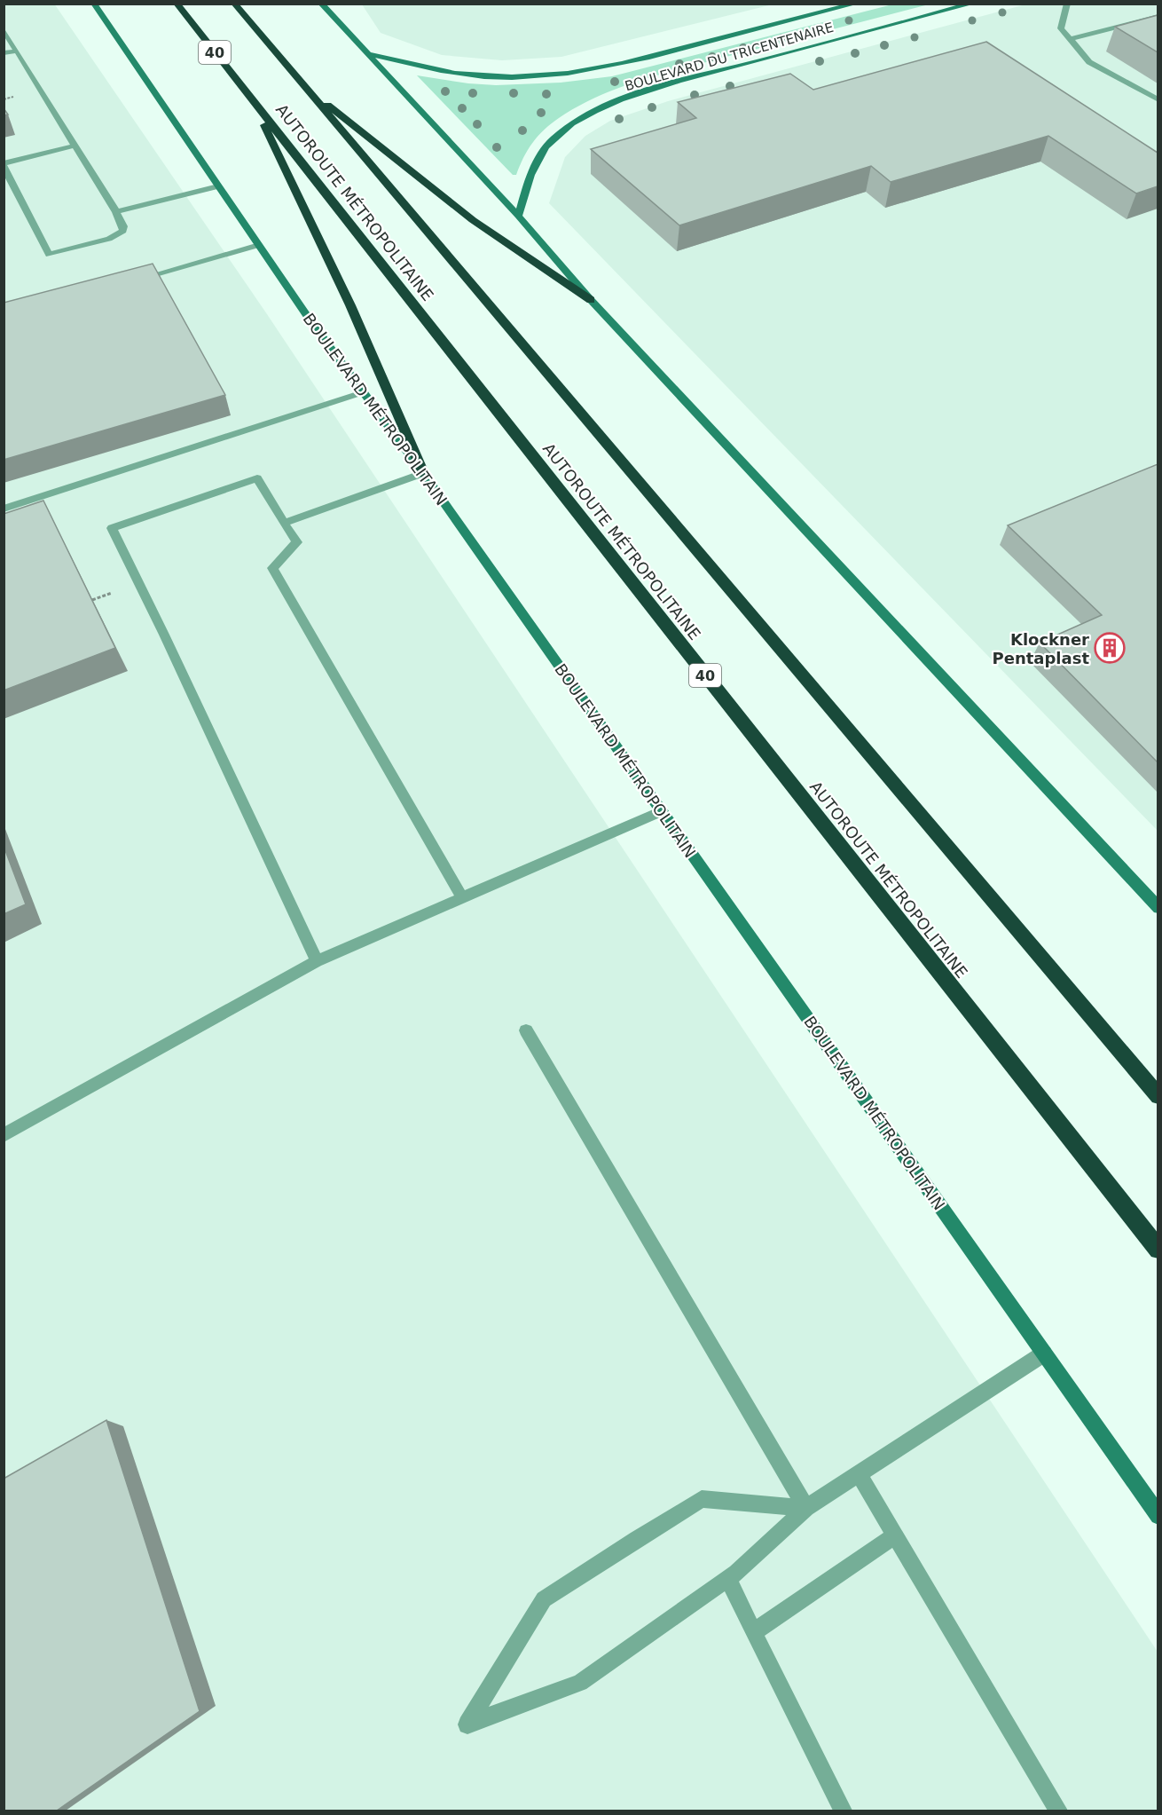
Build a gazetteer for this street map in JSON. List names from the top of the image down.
{
  "streets": {
    "highway": ["40", "AUTOROUTE MÉTROPOLITAINE"],
    "main road": ["BOULEVARD DU TRICENTENAIRE", "BOULEVARD MÉTROPOLITAIN"]
  },
  "places": {
    "building": ["Klockner Pentaplast"]
  }
}
